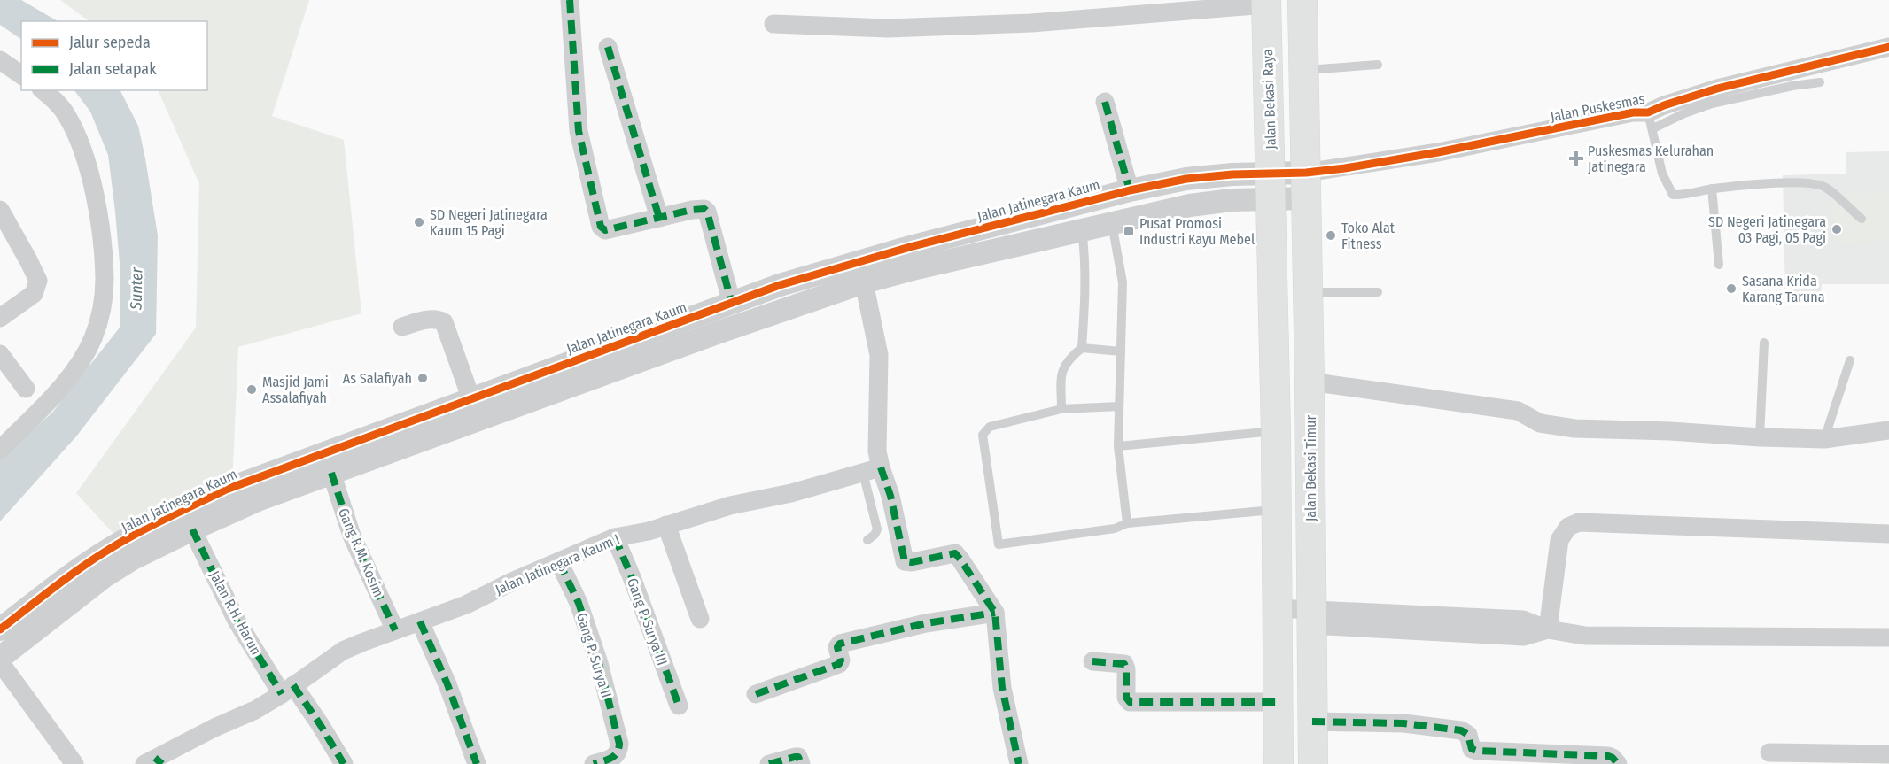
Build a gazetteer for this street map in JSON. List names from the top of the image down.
{
  "streets": {
    "main road": ["Jalan Bekasi Raya", "Jalan Bekasi Timur"],
    "street": [
      "Jalan Puskesmas",
      "Jalan Jatinegara Kaum",
      "Gang R.M. Kosim",
      "Jalan Jatinegara Kaum I",
      "Jalan R.H. Harun",
      "Gang P. Surya III",
      "Gang P. Surya II"
    ]
  },
  "crossings": [
    ["Jalan Bekasi Raya", "Jalan Jatinegara Kaum"],
    ["Jalan Puskesmas", "Jalan Jatinegara Kaum"],
    ["Jalan Puskesmas", "Jalan Bekasi Timur"],
    ["Jalan Jatinegara Kaum", "Jalan Bekasi Timur"],
    ["Jalan Jatinegara Kaum", "Gang R.M. Kosim"],
    ["Jalan Jatinegara Kaum", "Jalan R.H. Harun"],
    ["Gang R.M. Kosim", "Jalan Jatinegara Kaum I"],
    ["Jalan Jatinegara Kaum I", "Jalan R.H. Harun"],
    ["Jalan Jatinegara Kaum I", "Gang P. Surya III"],
    ["Jalan Jatinegara Kaum I", "Gang P. Surya II"]
  ],
  "water": ["Sunter"],
  "places": {
    "health": ["Puskesmas Kelurahan Jatinegara"],
    "other": [
      "SD Negeri Jatinegara Kaum 15 Pagi",
      "SD Negeri Jatinegara 03 Pagi, 05 Pagi",
      "Toko Alat Fitness",
      "Sasana Krida Karang Taruna",
      "As Salafiyah",
      "Masjid Jami Assalafiyah"
    ],
    "transit": ["Pusat Promosi Industri Kayu Mebel"]
  },
  "legend": ["Jalur sepeda", "Jalan setapak"]
}
